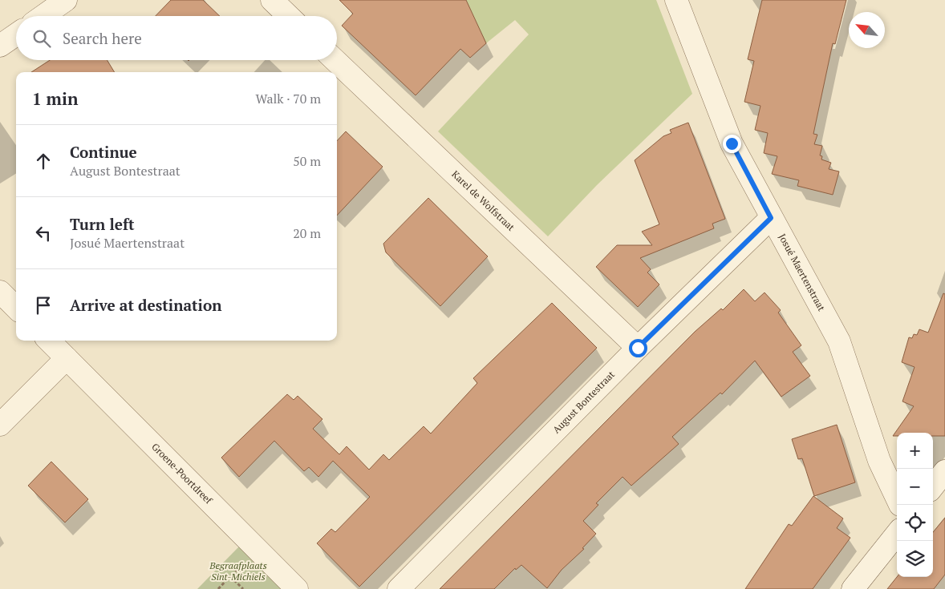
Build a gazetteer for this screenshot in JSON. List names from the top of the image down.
{
  "streets": {
    "street": [
      "Karel de Wolfstraat",
      "Josué Maertenstraat",
      "August Bontestraat",
      "Groene-Poortdreef"
    ]
  },
  "crossings": [
    ["Karel de Wolfstraat", "August Bontestraat"],
    ["Josué Maertenstraat", "August Bontestraat"]
  ],
  "parks": ["Begraafplaats Sint-Michiels"],
  "north": "top left",
  "page": {
    "search": "Search here",
    "heading": ["1 min", "Walk · 70 m"],
    "list": [
      ["Continue", "August Bontestraat", "50 m"],
      ["Turn left", "Josué Maertenstraat", "20 m"],
      "Arrive at destination"
    ],
    "map_buttons": ["+", "−"]
  }
}
